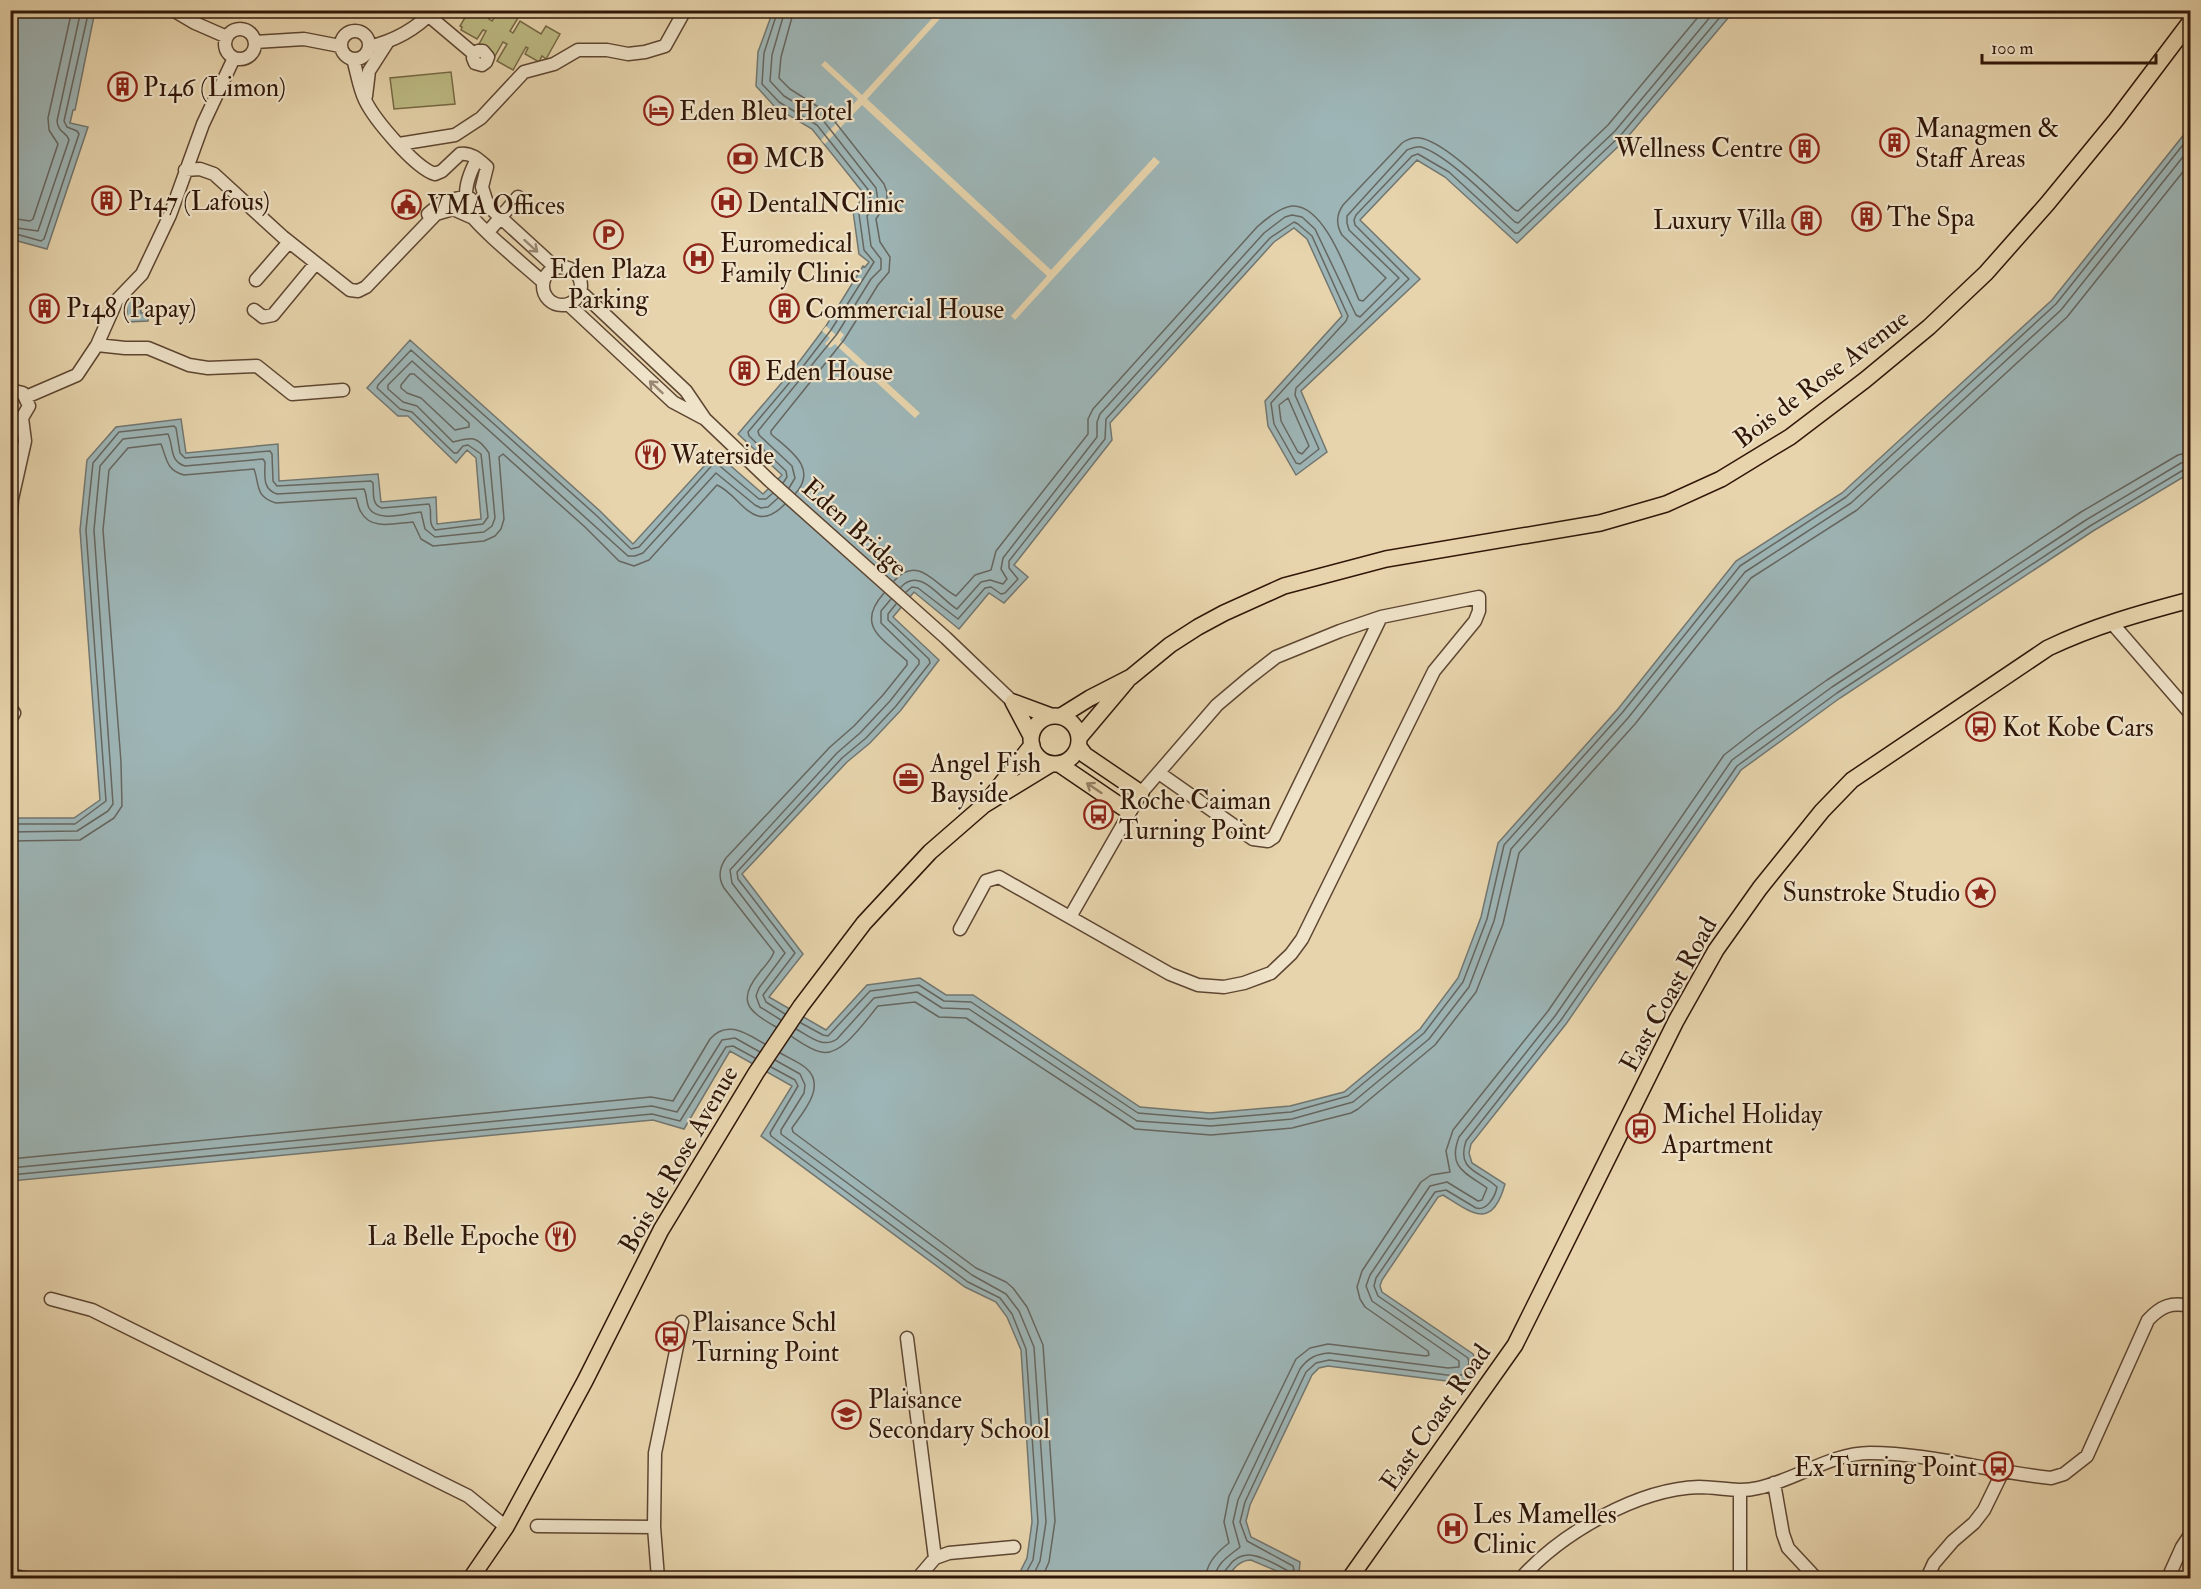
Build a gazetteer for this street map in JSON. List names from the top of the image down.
{
  "streets": {
    "main road": ["Bois de Rose Avenue", "East Coast Road"],
    "street": ["Eden Bridge"]
  },
  "places": {
    "building": [
      "P146 (Limon)",
      "Managmen & Staff Areas",
      "Wellness Centre",
      "P147 (Lafous)",
      "The Spa",
      "Luxury Villa",
      "P148 (Papay)",
      "Commercial House",
      "Eden House"
    ],
    "hotel": ["Eden Bleu Hotel"],
    "bank": ["MCB"],
    "hospital": ["DentalNClinic", "Euromedical Family Clinic", "Les Mamelles Clinic"],
    "public building": ["VMA Offices"],
    "parking": ["Eden Plaza Parking"],
    "restaurant": ["Waterside", "La Belle Epoche"],
    "bus stop": [
      "Kot Kobe Cars",
      "Roche Caiman Turning Point",
      "Michel Holiday Apartment",
      "Plaisance Schl Turning Point",
      "Ex Turning Point"
    ],
    "office": ["Angel Fish Bayside"],
    "place": ["Sunstroke Studio"],
    "school or university": ["Plaisance Secondary School"]
  },
  "scale_bar": "100 m"
}
